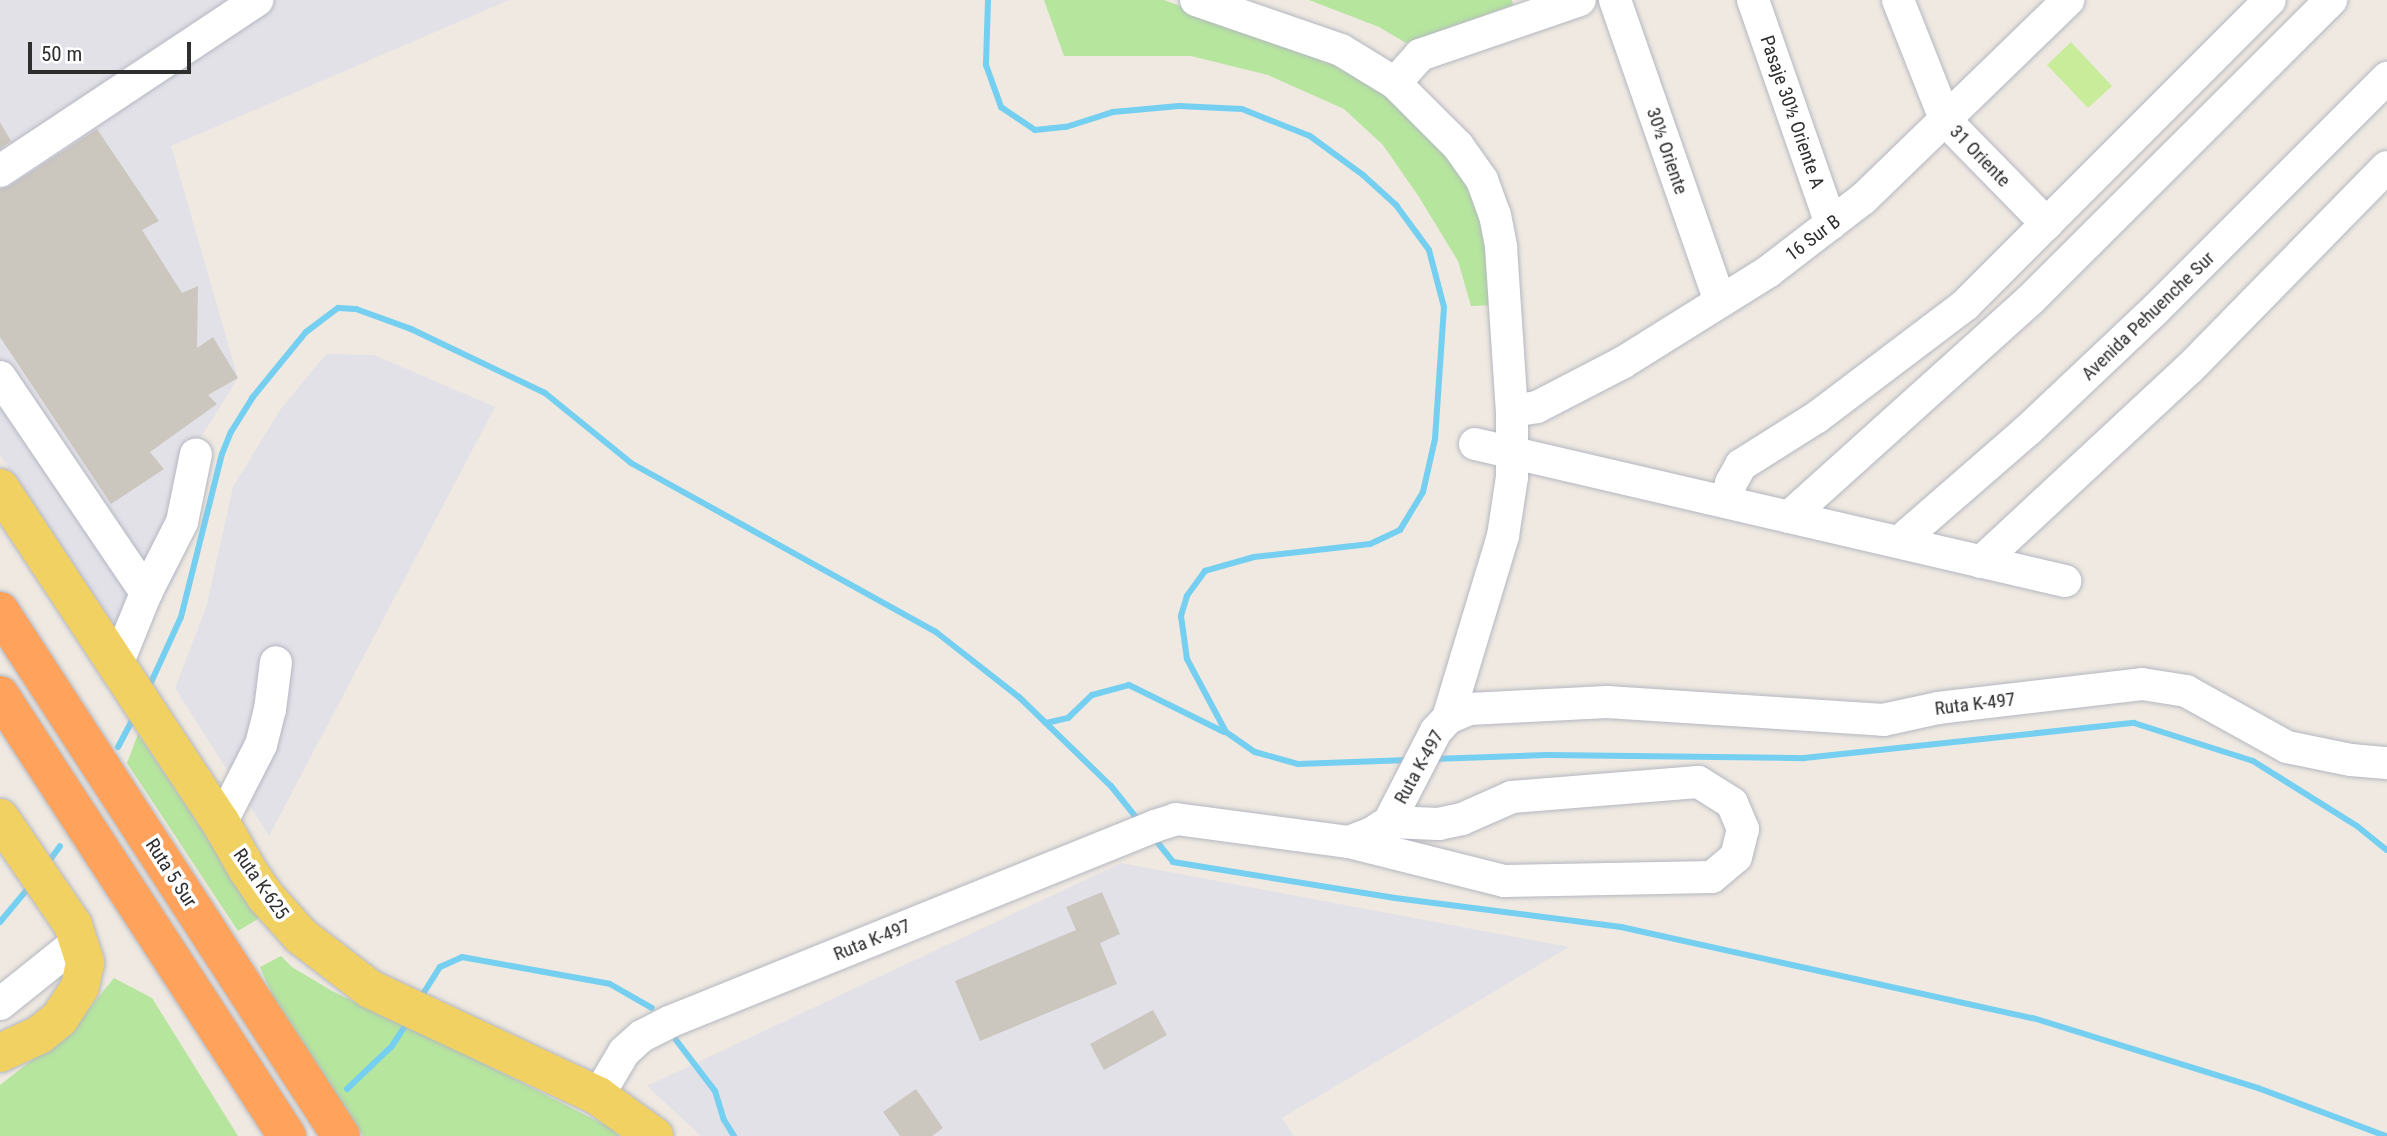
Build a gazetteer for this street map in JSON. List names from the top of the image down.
{
  "streets": {
    "highway": ["Ruta 5 Sur"],
    "main road": ["Ruta K-625"],
    "street": [
      "Pasaje 30½ Oriente A",
      "30½ Oriente",
      "31 Oriente",
      "16 Sur B",
      "Avenida Pehuenche Sur",
      "Ruta K-497"
    ]
  },
  "crossings": [
    ["Pasaje 30½ Oriente A", "16 Sur B"],
    ["30½ Oriente", "16 Sur B"],
    ["31 Oriente", "16 Sur B"],
    ["Ruta K-497", "Ruta K-625"]
  ],
  "scale_bar": "50 m"
}
